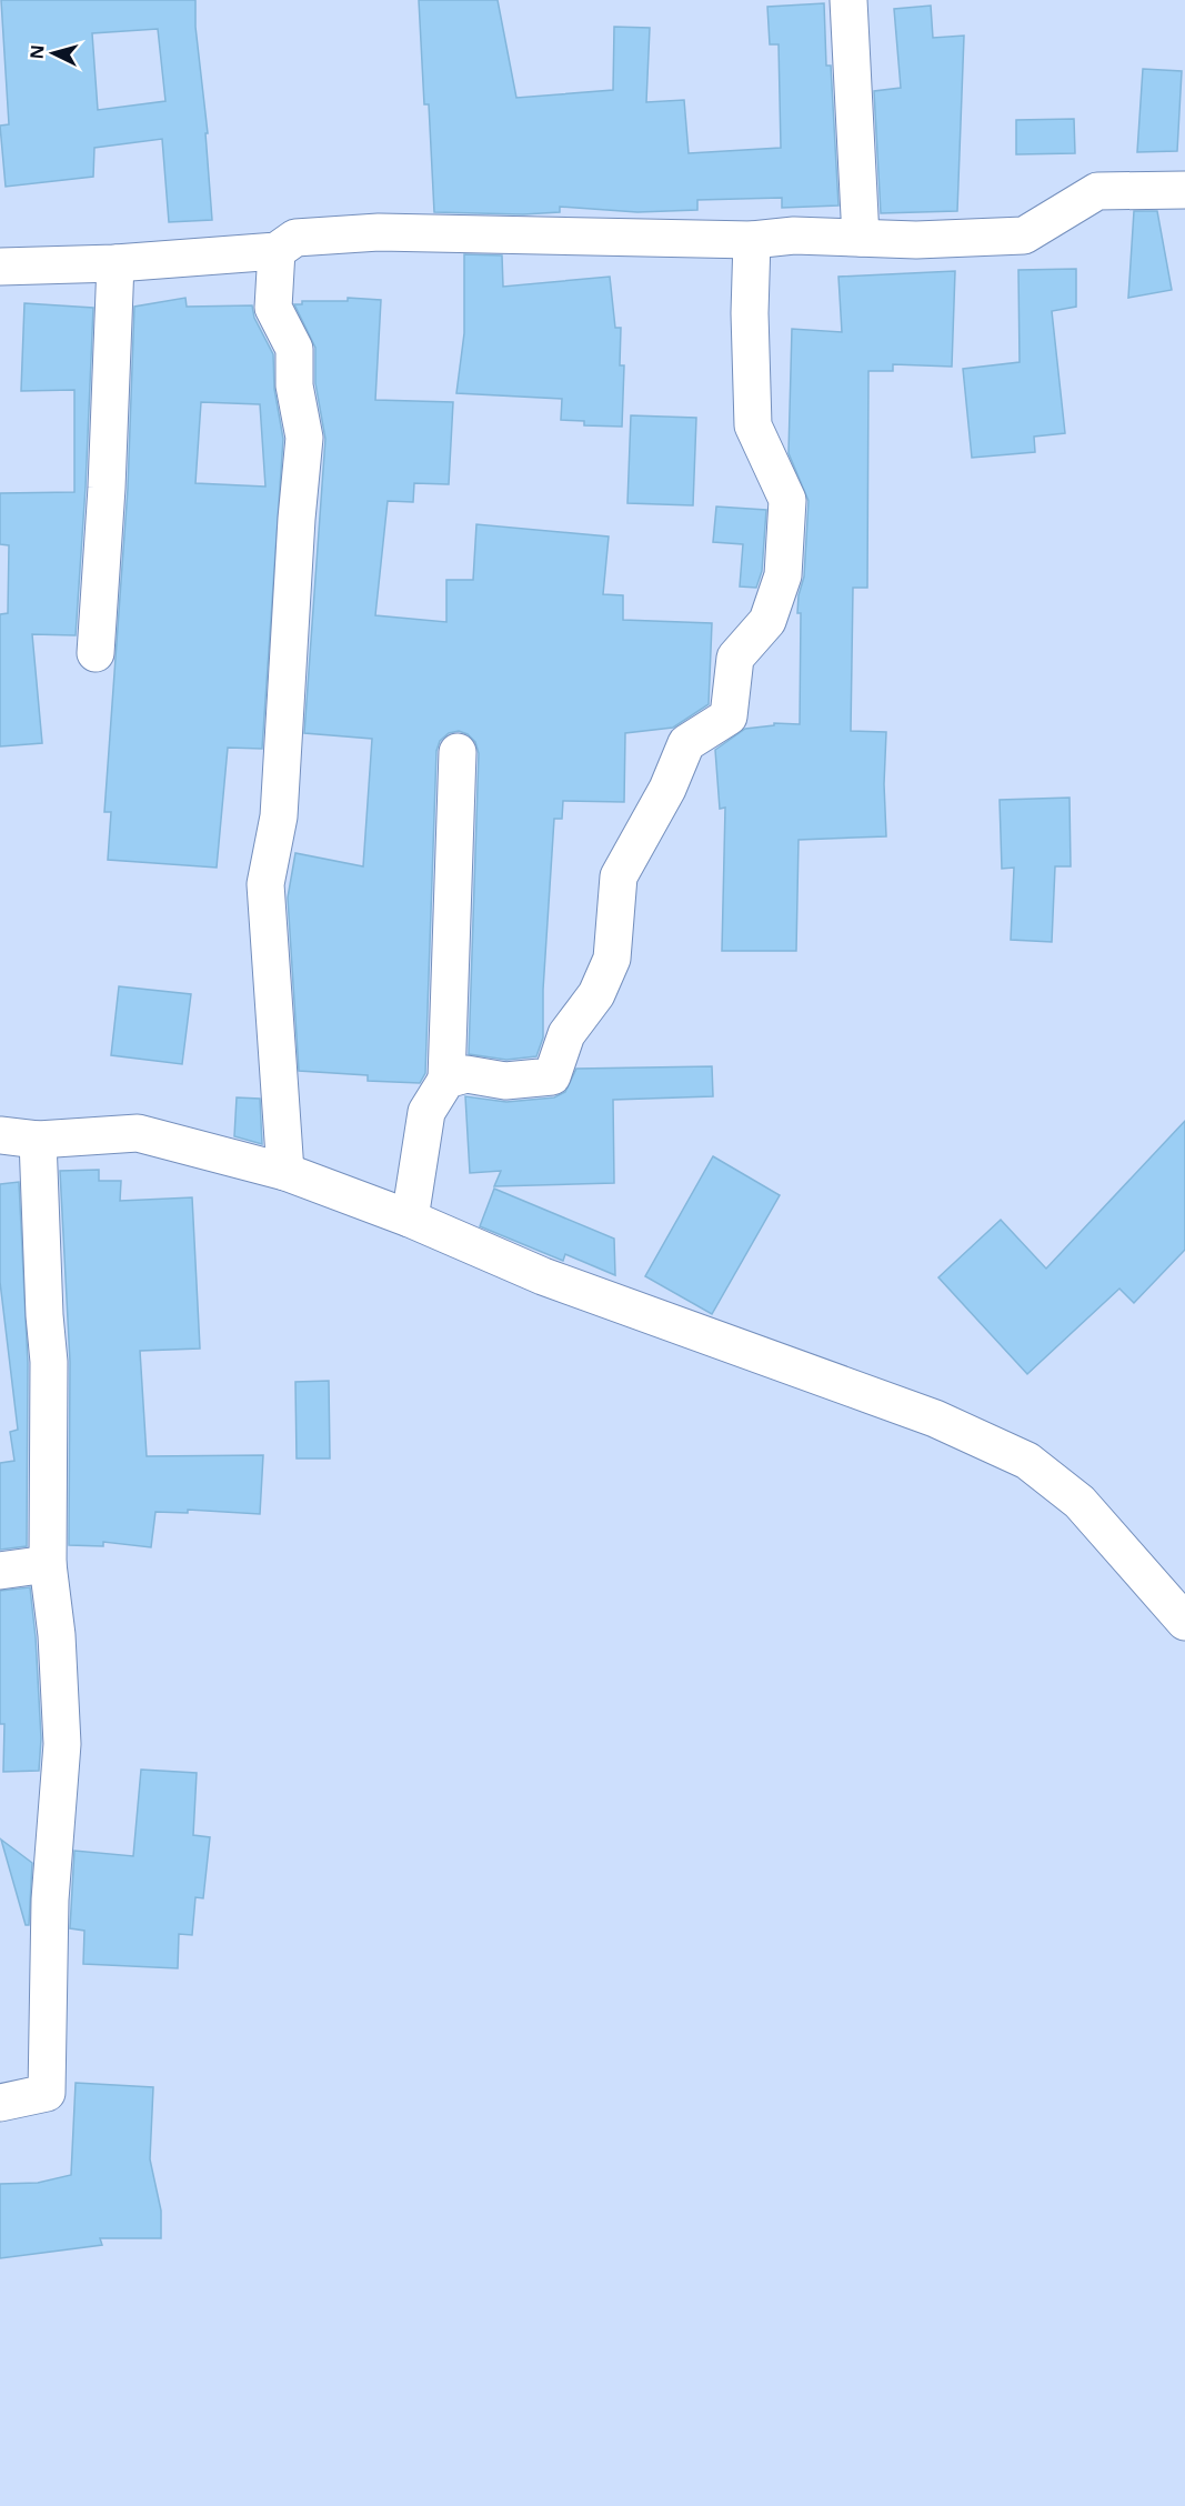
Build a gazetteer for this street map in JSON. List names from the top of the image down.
{
  "north": "left"
}
